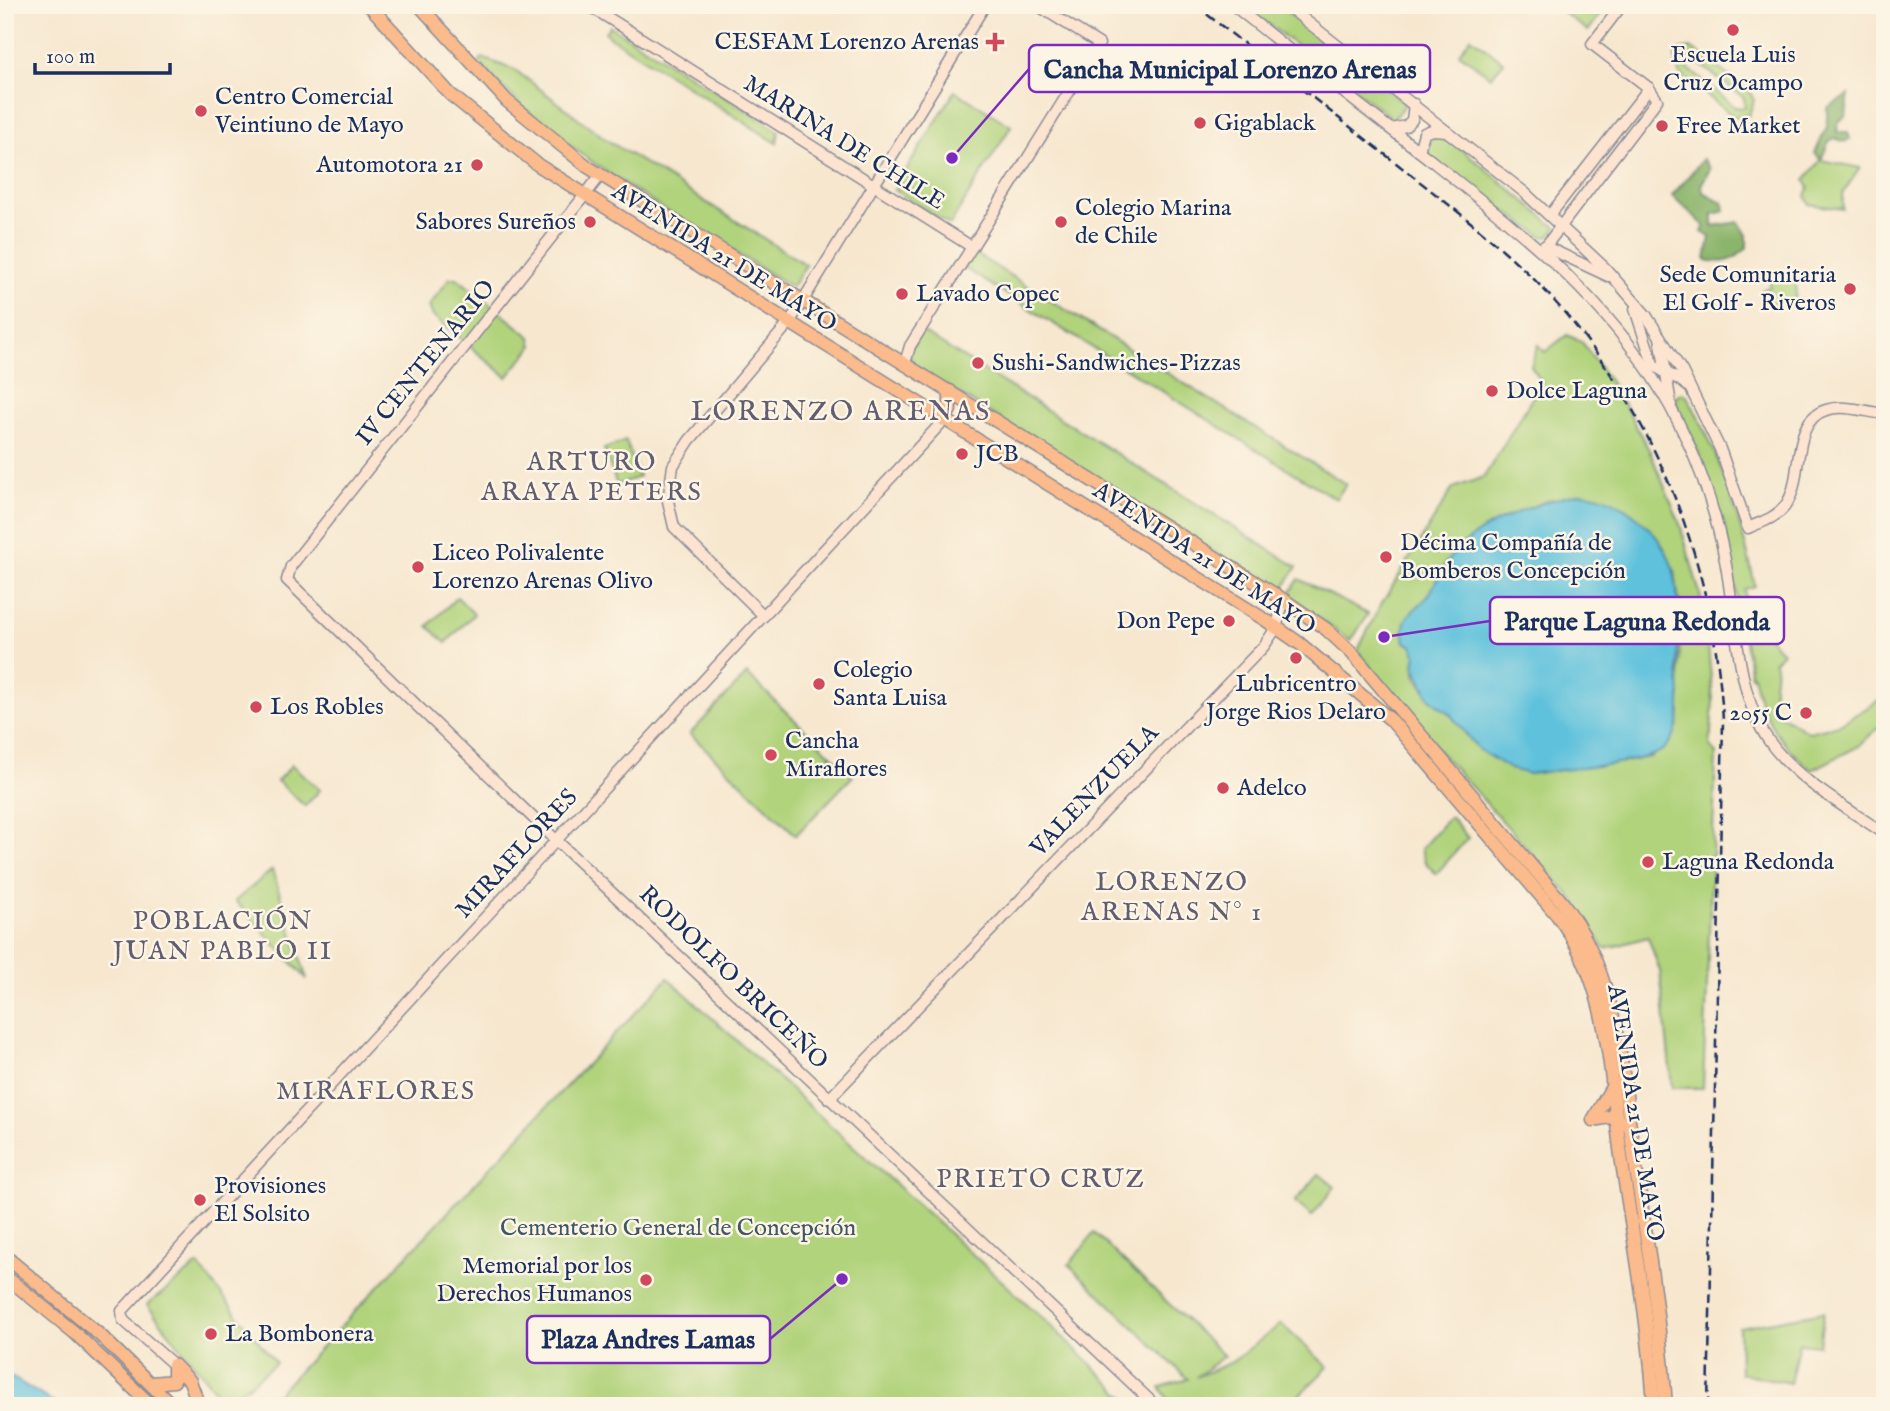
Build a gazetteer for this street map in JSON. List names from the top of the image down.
{
  "streets": {
    "main road": ["AVENIDA 21 DE MAYO"],
    "street": [
      "MARINA DE CHILE",
      "IV CENTENARIO",
      "VALENZUELA",
      "MIRAFLORES",
      "RODOLFO BRICEÑO"
    ]
  },
  "crossings": [
    ["AVENIDA 21 DE MAYO", "IV CENTENARIO"],
    ["AVENIDA 21 DE MAYO", "VALENZUELA"],
    ["AVENIDA 21 DE MAYO", "MIRAFLORES"],
    ["IV CENTENARIO", "RODOLFO BRICEÑO"],
    ["VALENZUELA", "RODOLFO BRICEÑO"],
    ["MIRAFLORES", "RODOLFO BRICEÑO"]
  ],
  "districts": [
    "LORENZO ARENAS",
    "ARTURO ARAYA PETERS",
    "LORENZO ARENAS N° 1",
    "POBLACIÓN JUAN PABLO II",
    "MIRAFLORES",
    "PRIETO CRUZ"
  ],
  "parks": ["Cementerio General de Concepción"],
  "places": {
    "other": [
      "Escuela Luis Cruz Ocampo",
      "Centro Comercial Veintiuno de Mayo",
      "Gigablack",
      "Free Market",
      "Cancha Municipal Lorenzo Arenas",
      "Automotora 21",
      "Sabores Sureños",
      "Colegio Marina de Chile",
      "Sede Comunitaria El Golf - Riveros",
      "Lavado Copec",
      "Sushi-Sandwiches-Pizzas",
      "Dolce Laguna",
      "JCB",
      "Décima Compañía de Bomberos Concepción",
      "Liceo Polivalente Lorenzo Arenas Olivo",
      "Don Pepe",
      "Parque Laguna Redonda",
      "Lubricentro Jorge Rios Delaro",
      "Colegio Santa Luisa",
      "Los Robles",
      "2055 C",
      "Cancha Miraflores",
      "Adelco",
      "Laguna Redonda",
      "Provisiones El Solsito",
      "Plaza Andres Lamas",
      "Memorial por los Derechos Humanos",
      "La Bombonera"
    ],
    "health": ["CESFAM Lorenzo Arenas"]
  },
  "scale_bar": "100 m"
}
